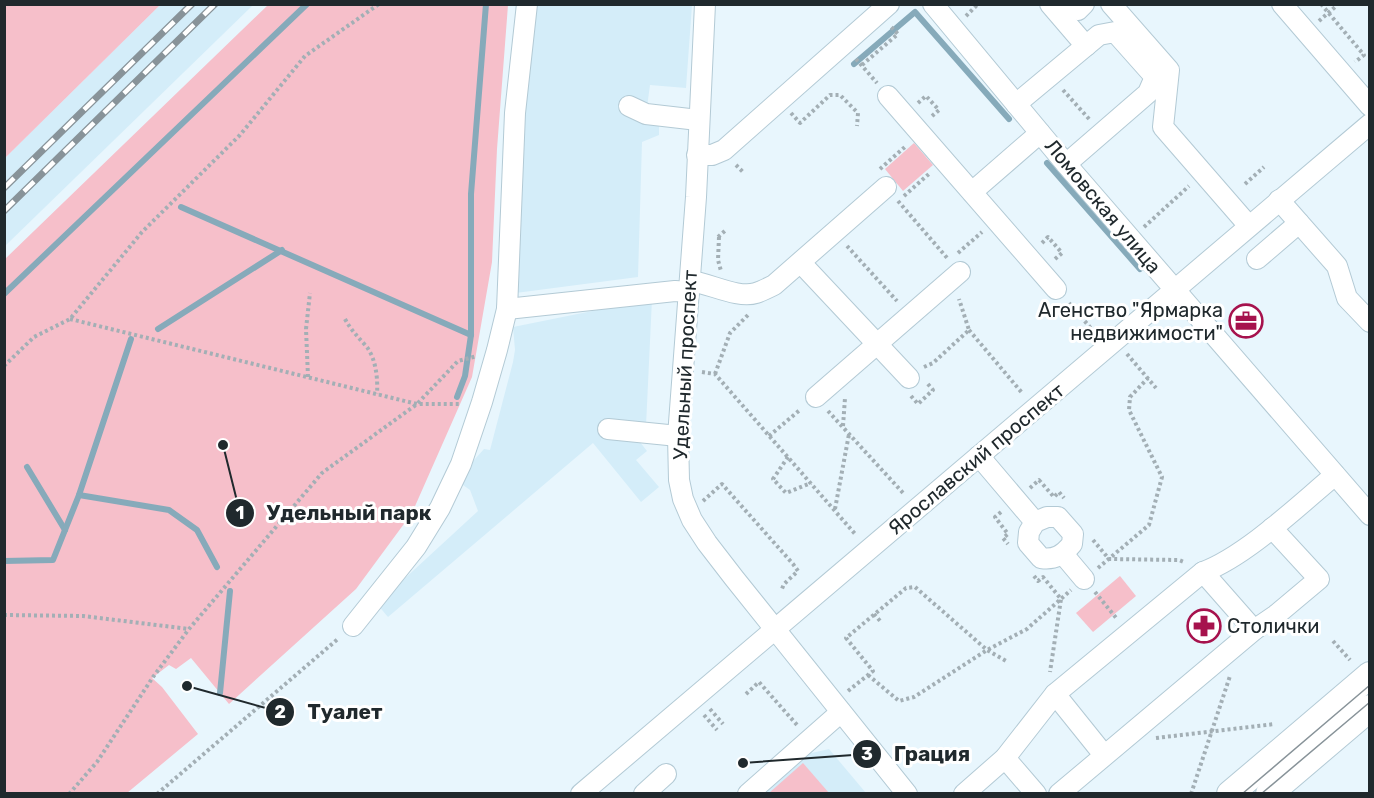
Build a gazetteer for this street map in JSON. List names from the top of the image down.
{
  "streets": {
    "street": ["Ломовская улица", "Удельный проспект", "Ярославский проспект"]
  },
  "crossings": [
    ["Ломовская улица", "Ярославский проспект"],
    ["Удельный проспект", "Ярославский проспект"]
  ],
  "places": {
    "office": ["Агенство \"Ярмарка недвижимости\""],
    "other": ["Удельный парк", "Туалет", "Грация"],
    "pharmacy": ["Столички"]
  }
}
